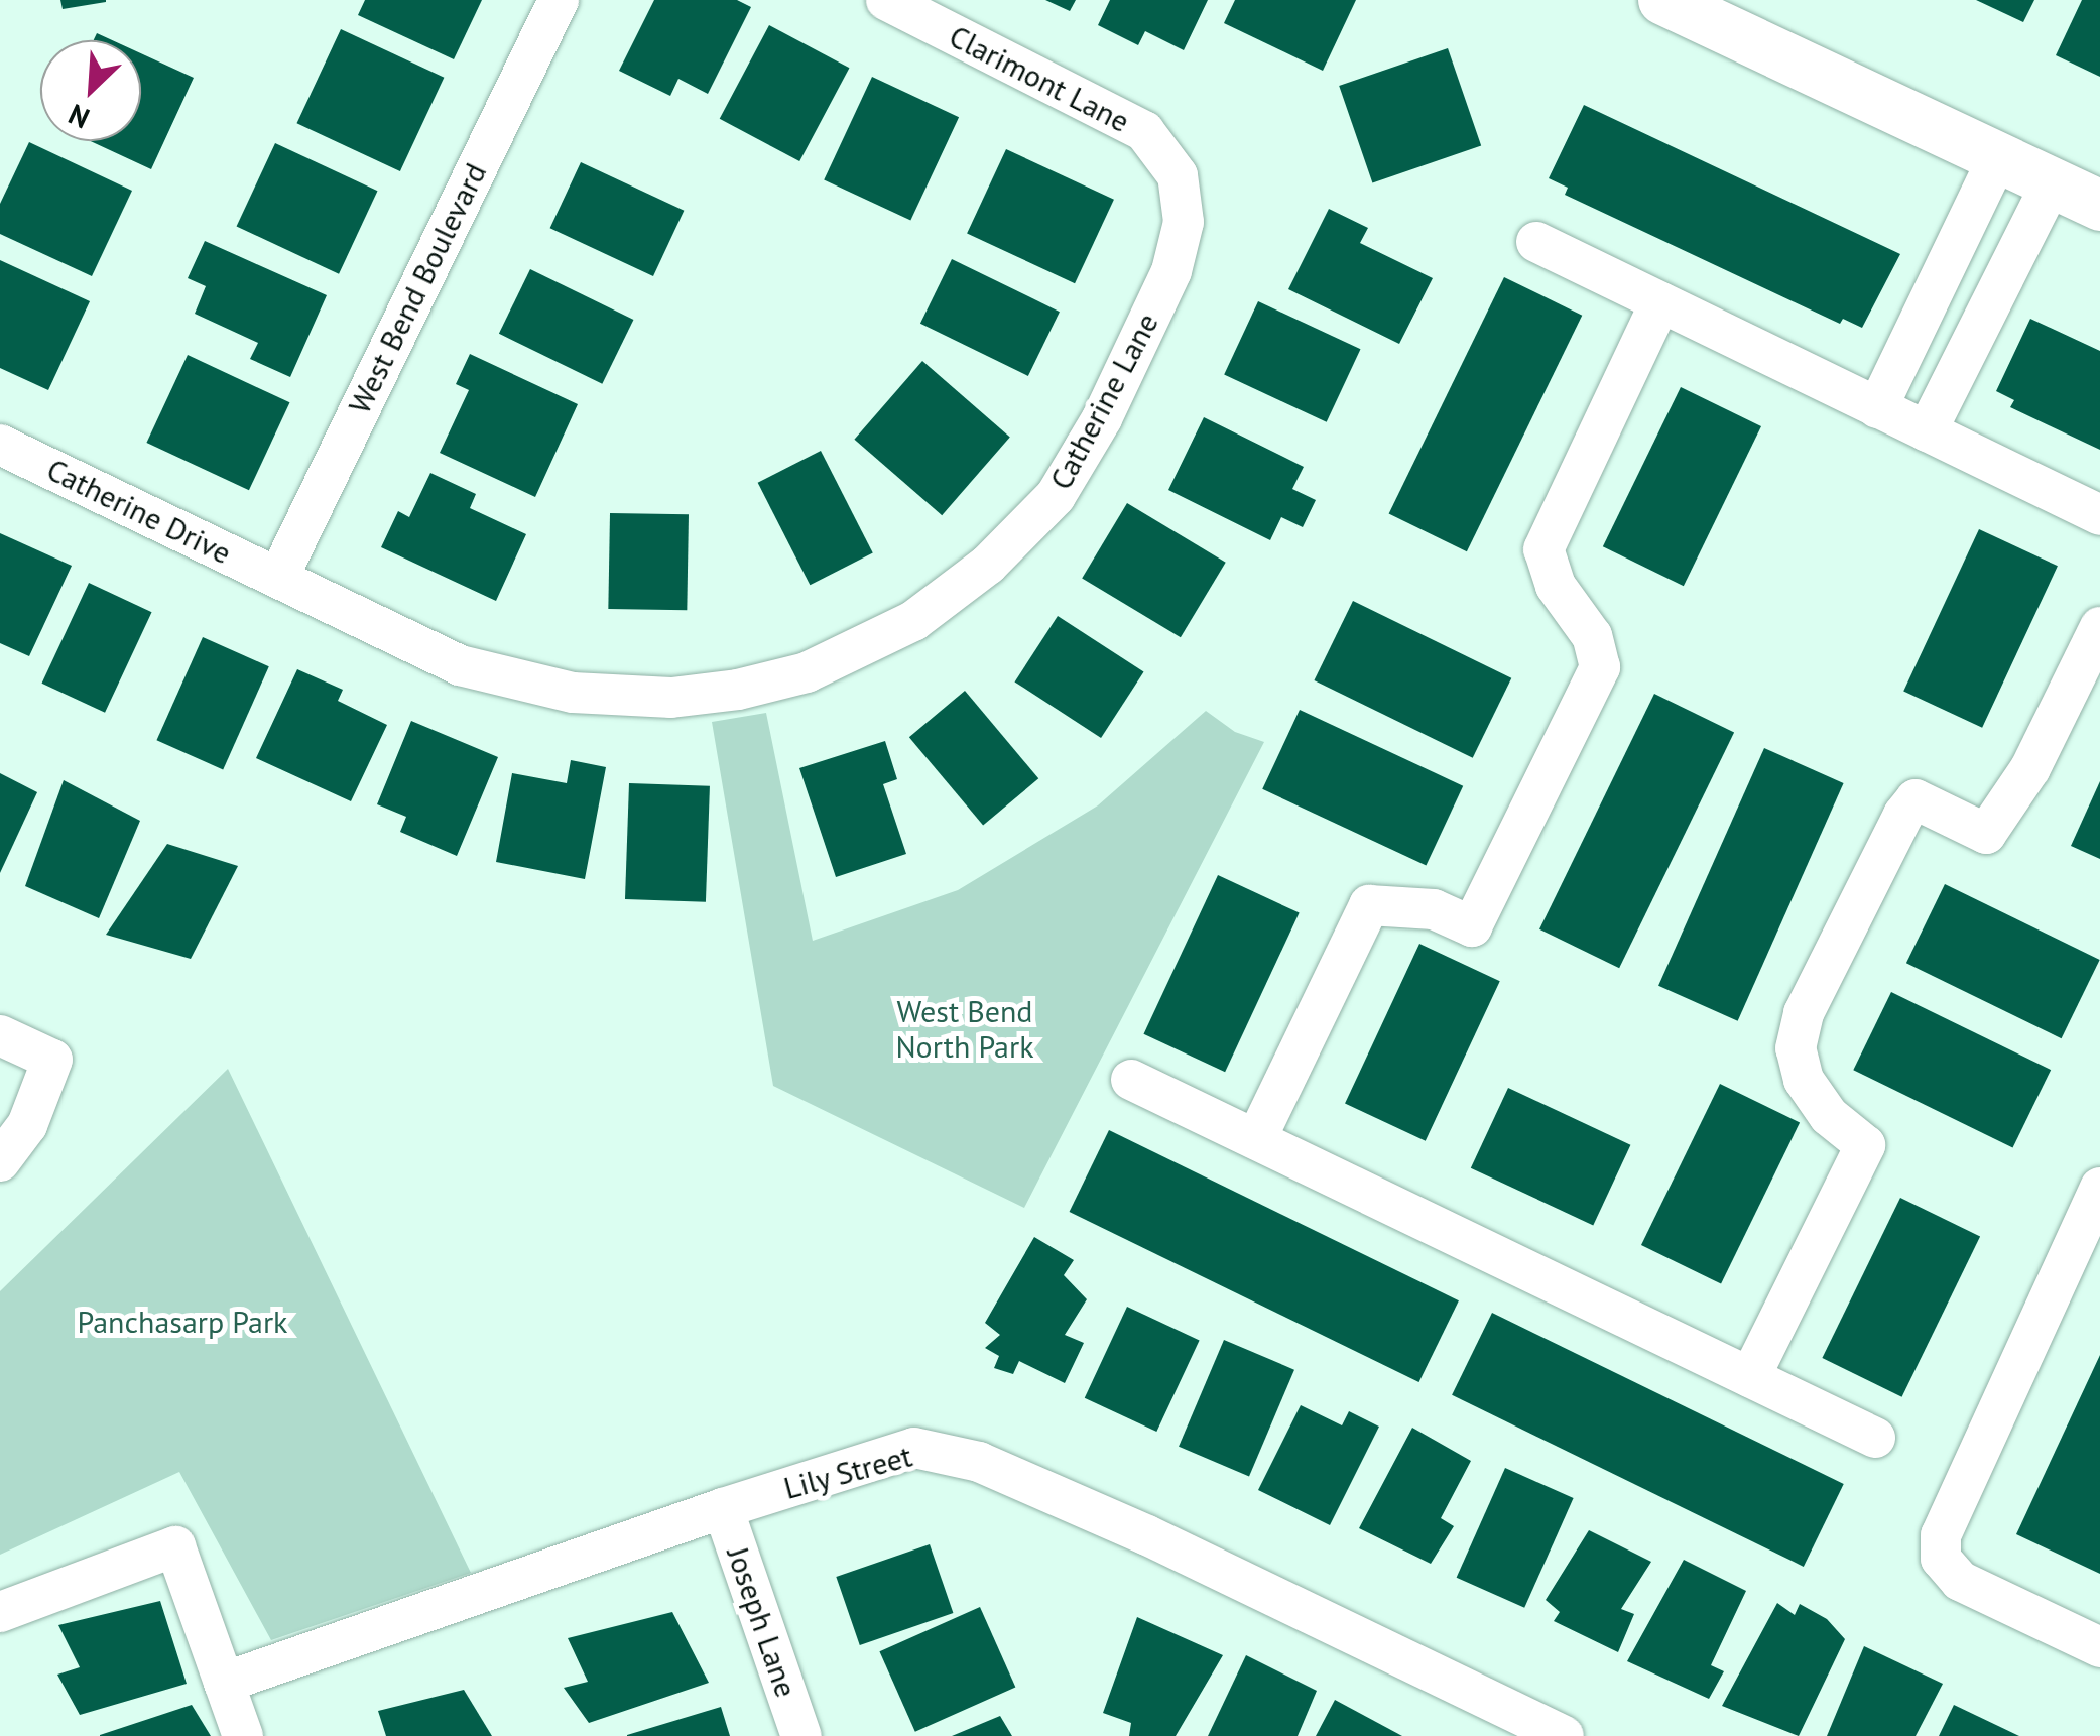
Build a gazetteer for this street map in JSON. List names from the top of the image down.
{
  "streets": {
    "street": [
      "Clarimont Lane",
      "West Bend Boulevard",
      "Catherine Lane",
      "Catherine Drive",
      "Lily Street",
      "Joseph Lane"
    ]
  },
  "crossings": [
    ["Clarimont Lane", "Catherine Lane"],
    ["West Bend Boulevard", "Catherine Lane"],
    ["West Bend Boulevard", "Catherine Drive"],
    ["Catherine Lane", "Catherine Drive"],
    ["Lily Street", "Joseph Lane"]
  ],
  "parks": ["West Bend North Park", "Panchasarp Park"],
  "north": "bottom left"
}
